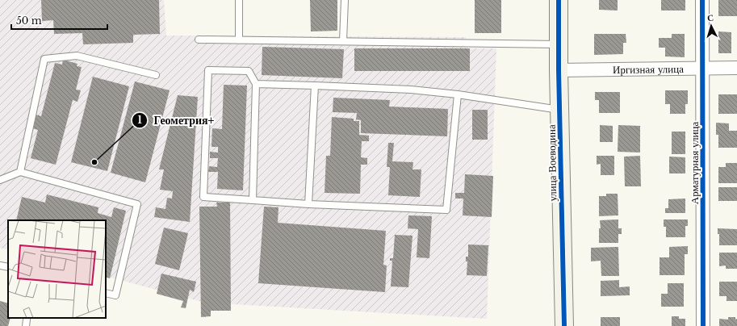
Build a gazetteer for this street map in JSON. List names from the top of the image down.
{
  "streets": {
    "street": ["Иргизная улица", "улица Воеводина", "Арматурная улица"]
  },
  "crossings": [
    ["Иргизная улица", "улица Воеводина"],
    ["Иргизная улица", "Арматурная улица"]
  ],
  "places": ["Геометрия+"],
  "scale_bar": "50 m",
  "north": "top"
}
